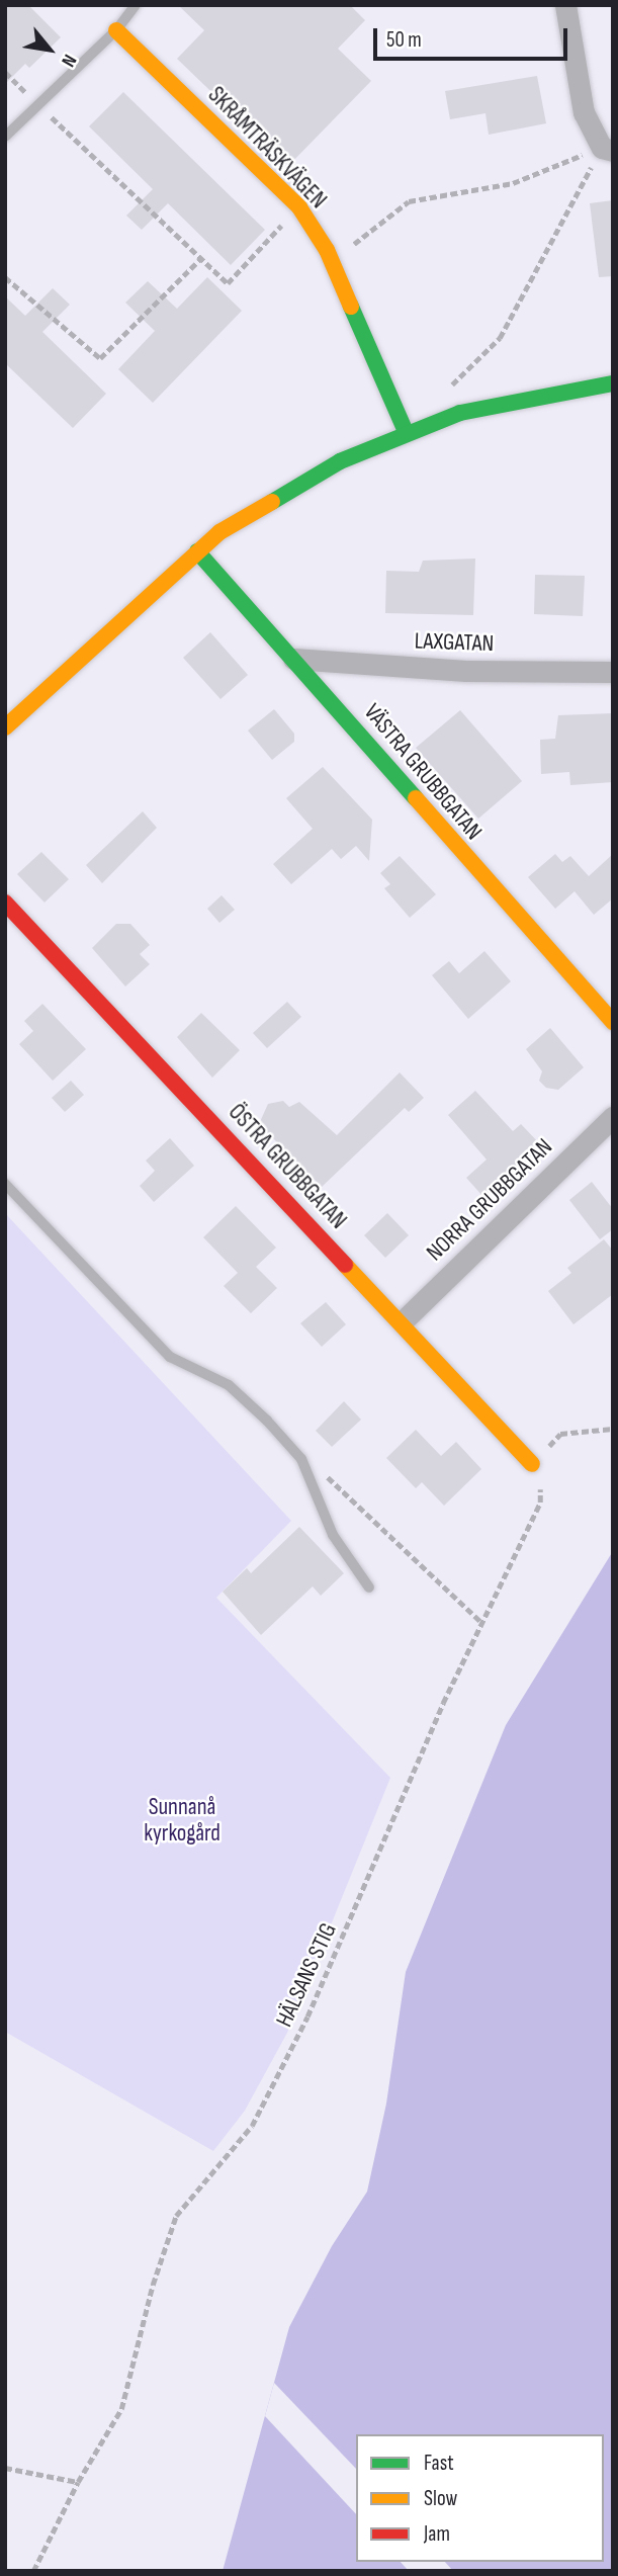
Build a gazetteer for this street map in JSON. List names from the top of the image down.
{
  "streets": {
    "street": [
      "SKRÅMTRÄSKVÄGEN",
      "LAXGATAN",
      "VÄSTRA GRUBBGATAN",
      "ÖSTRA GRUBBGATAN",
      "NORRA GRUBBGATAN"
    ],
    "path": ["HÄLSANS STIG"]
  },
  "crossings": [
    ["LAXGATAN", "VÄSTRA GRUBBGATAN"],
    ["ÖSTRA GRUBBGATAN", "NORRA GRUBBGATAN"],
    ["ÖSTRA GRUBBGATAN", "HÄLSANS STIG"]
  ],
  "parks": ["Sunnanå kyrkogård"],
  "legend": ["Fast", "Slow", "Jam"],
  "scale_bar": "50 m",
  "north": "bottom right"
}
